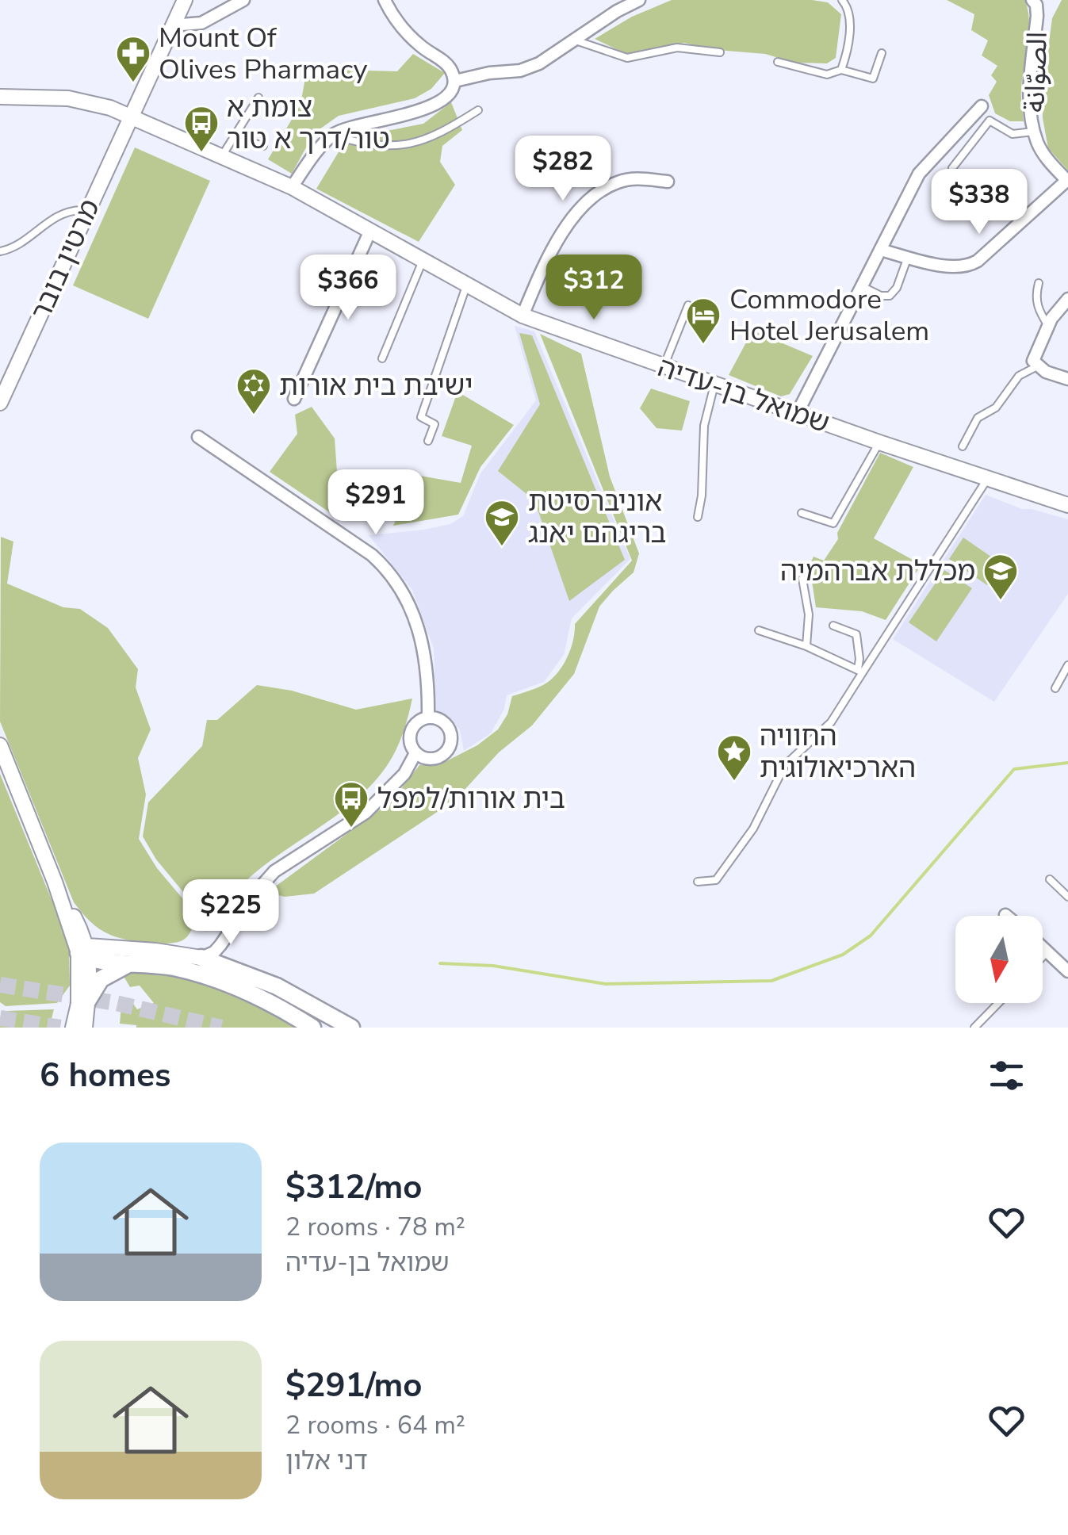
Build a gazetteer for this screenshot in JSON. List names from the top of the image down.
{
  "streets": {
    "street": ["الصوّانة", "מרטין בובר", "שמואל בן-עדיה"]
  },
  "crossings": [
    ["מרטין בובר", "שמואל בן-עדיה"]
  ],
  "places": {
    "pharmacy": ["Mount Of Olives Pharmacy"],
    "bus stop": ["צומת א טור/דרך א טור", "בית אורות/למפל"],
    "hotel": ["Commodore Hotel Jerusalem"],
    "synagogue": ["ישיבת בית אורות"],
    "school or university": ["אוניברסיטת בריגהם יאנג", "מכללת אברהמיה"],
    "place": ["החוויה הארכיאולוגית"]
  },
  "north": "bottom",
  "page": {
    "price": [
      "$282",
      "$338",
      "$366",
      "$312",
      "$291",
      "$225"
    ],
    "heading": "6 homes",
    "list": [
      {
        "name": "$312/mo",
        "note": "2 rooms · 78 m² · שמואל בן-עדיה"
      },
      {
        "name": "$291/mo",
        "note": "2 rooms · 64 m² · דני אלון"
      }
    ]
  }
}
